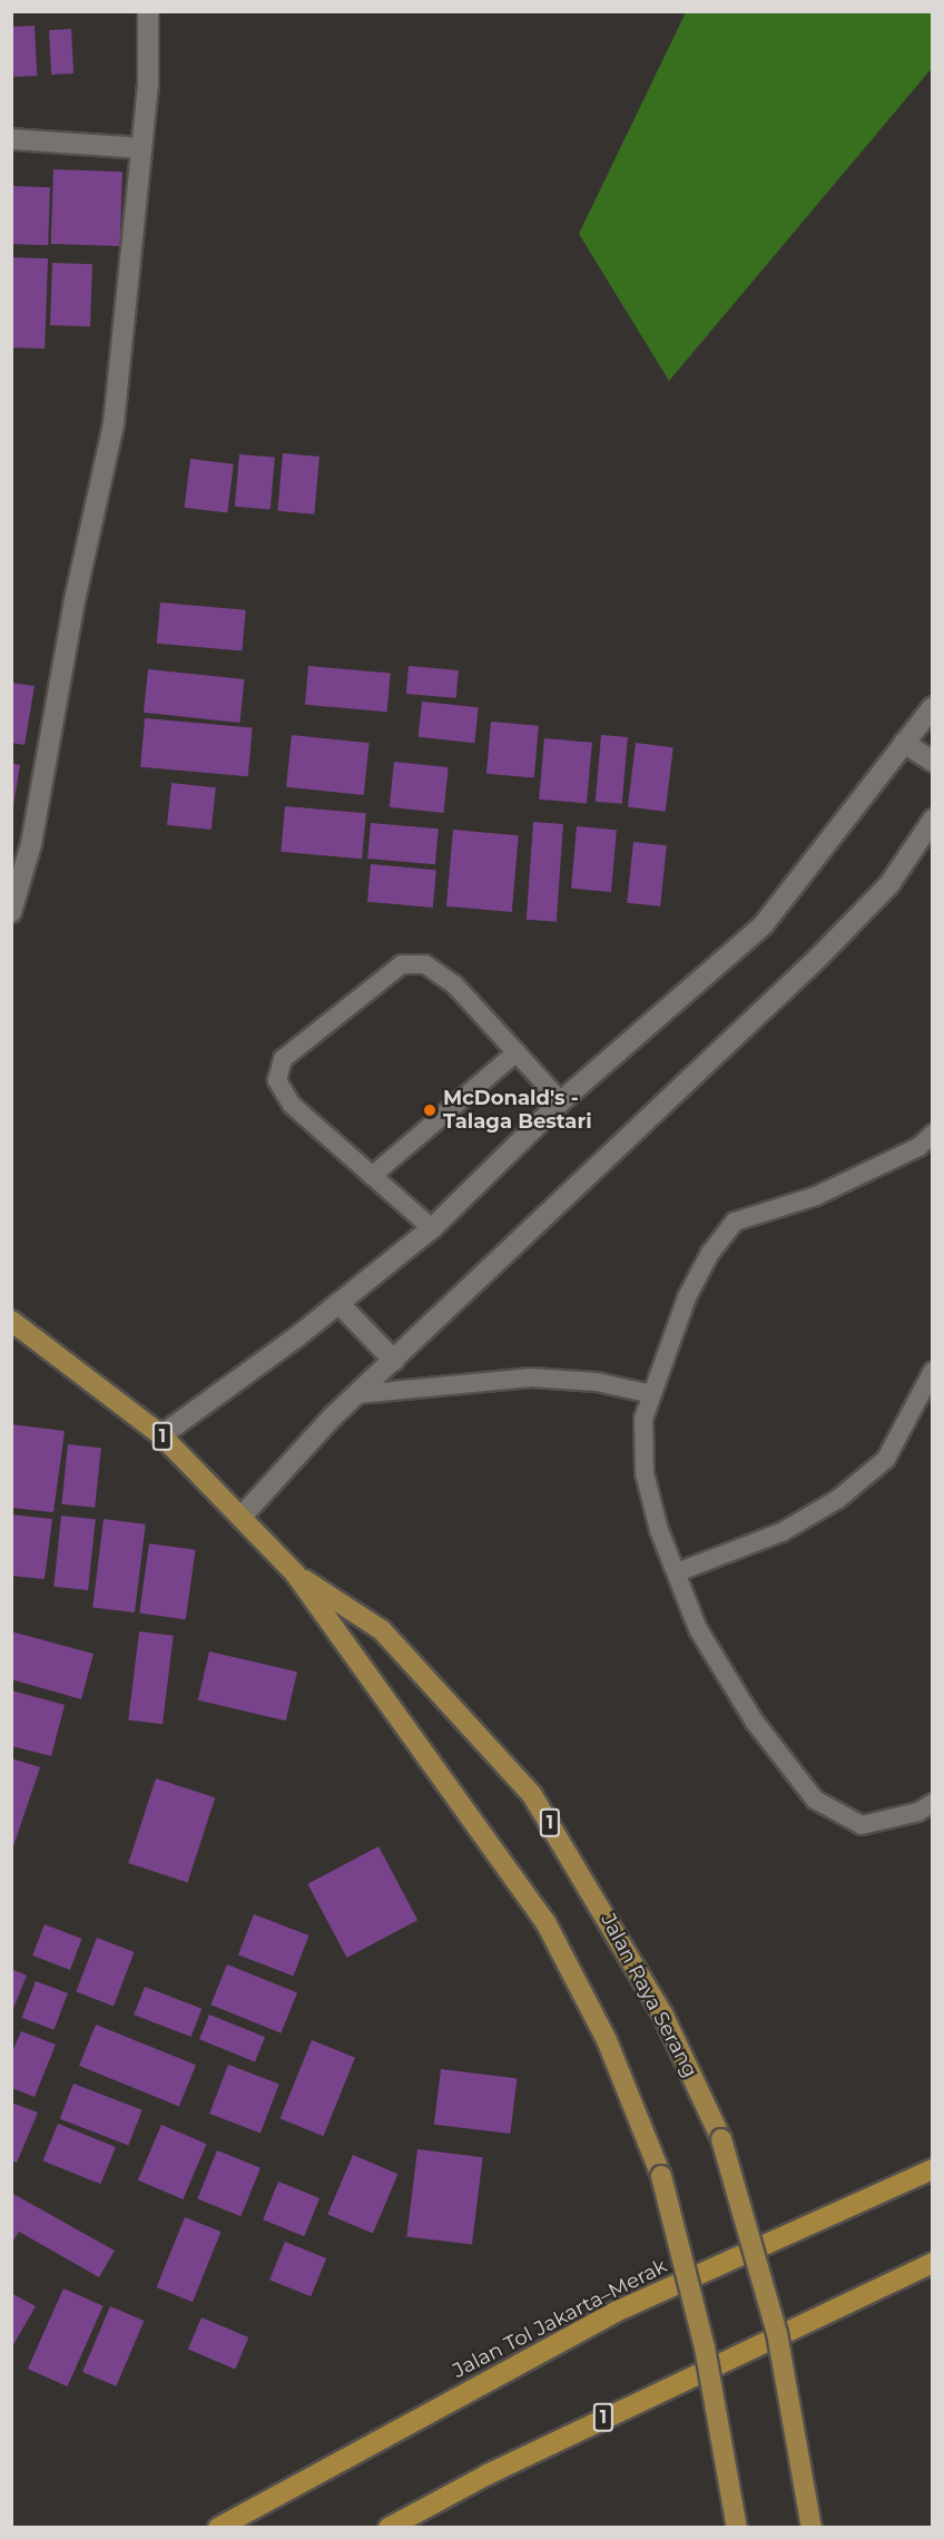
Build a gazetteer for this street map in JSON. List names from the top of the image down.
{
  "streets": {
    "highway": ["1", "Jalan Raya Serang", "Jalan Tol Jakarta–Merak"]
  },
  "places": ["McDonald's - Talaga Bestari"]
}
